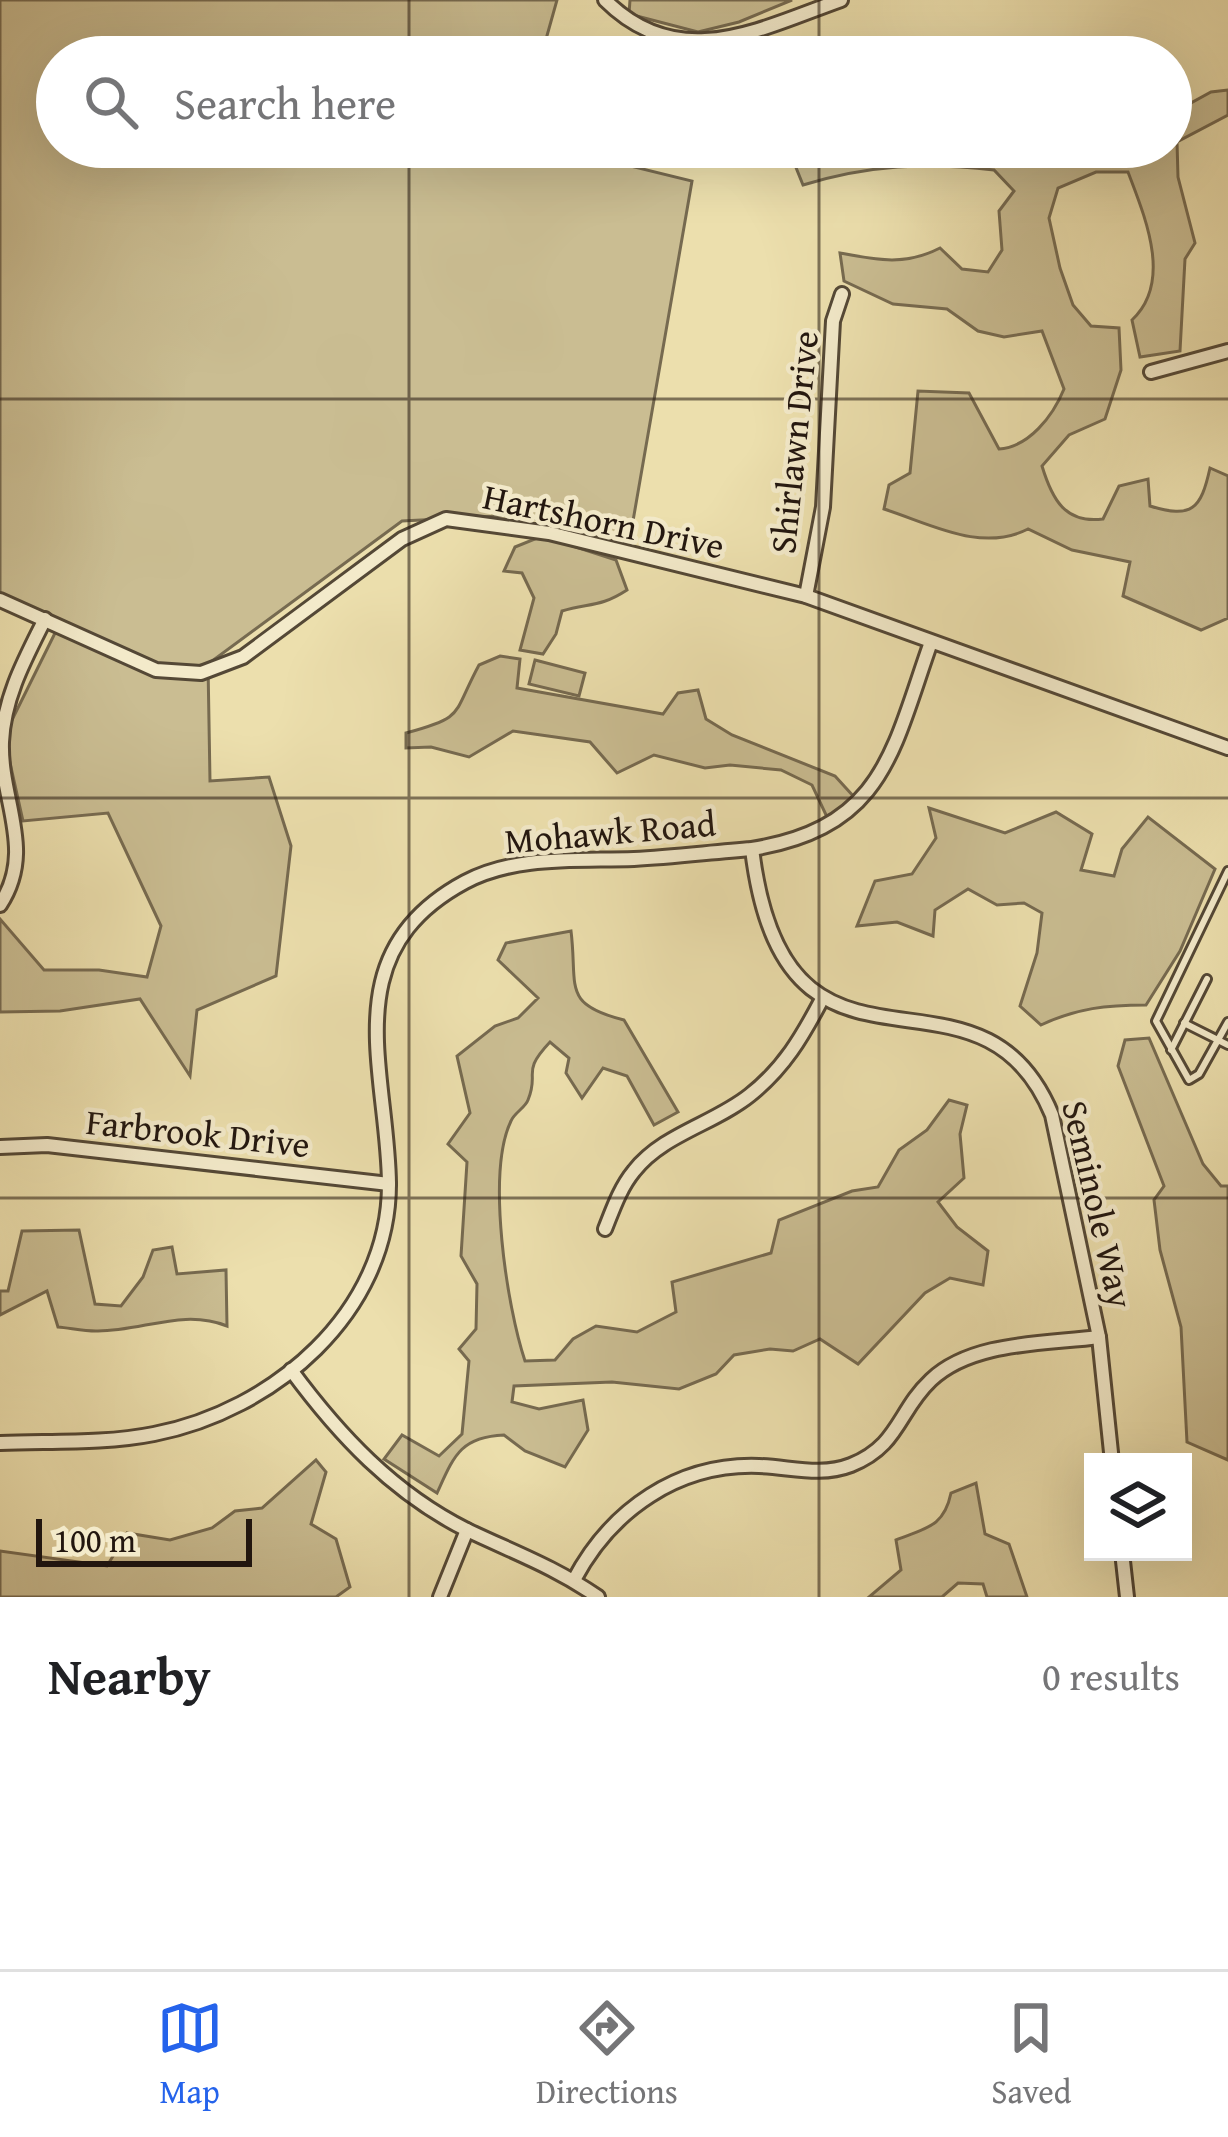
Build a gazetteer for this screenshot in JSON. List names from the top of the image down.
{
  "streets": {
    "street": [
      "Shirlawn Drive",
      "Hartshorn Drive",
      "Mohawk Road",
      "Farbrook Drive",
      "Seminole Way"
    ]
  },
  "crossings": [
    ["Shirlawn Drive", "Hartshorn Drive"],
    ["Hartshorn Drive", "Mohawk Road"],
    ["Mohawk Road", "Farbrook Drive"],
    ["Mohawk Road", "Seminole Way"]
  ],
  "scale_bar": "100 m",
  "page": {
    "search": "Search here",
    "scale": "100 m",
    "heading": ["Nearby", "0 results"],
    "nav": ["Map", "Directions", "Saved"]
  }
}
